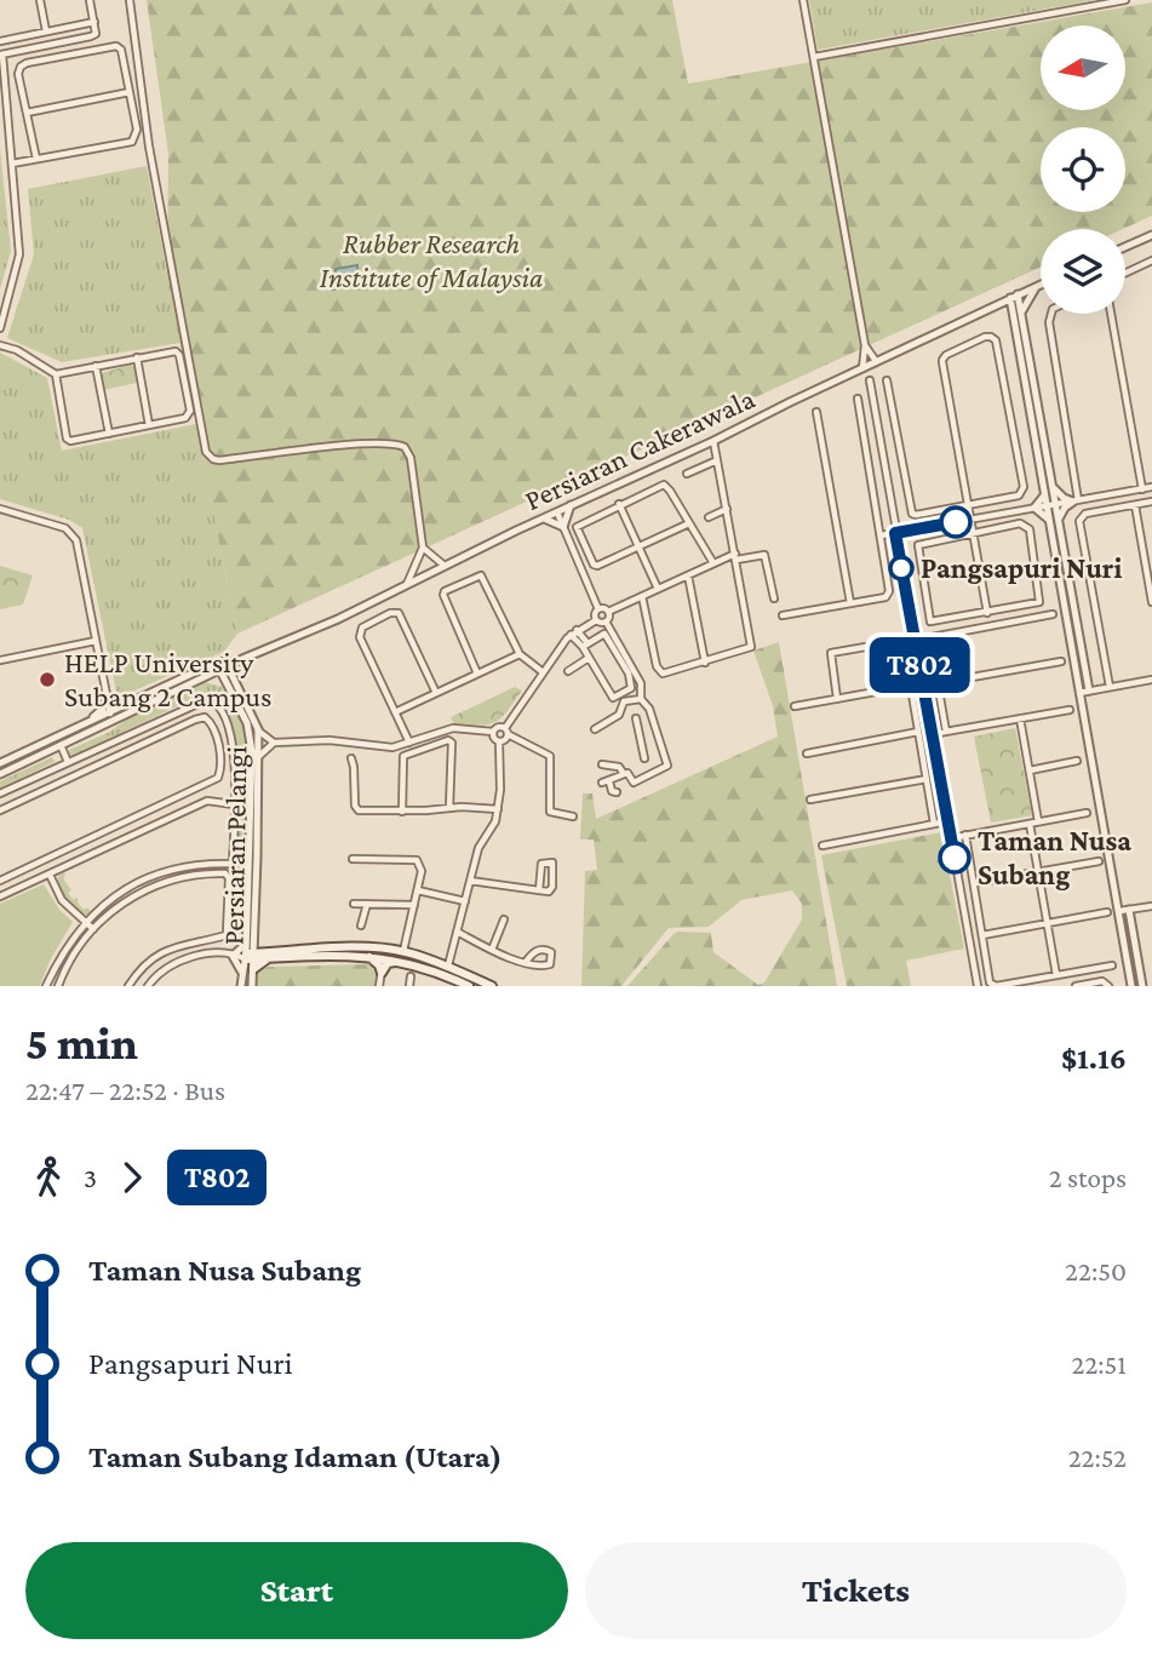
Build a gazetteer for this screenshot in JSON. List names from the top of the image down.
{
  "streets": {
    "street": ["Persiaran Cakerawala", "Persiaran Pelangi"]
  },
  "crossings": [
    ["Persiaran Cakerawala", "Persiaran Pelangi"]
  ],
  "parks": ["Rubber Research Institute of Malaysia"],
  "places": ["Pangsapuri Nuri", "HELP University Subang 2 Campus", "Taman Nusa Subang"],
  "lines": ["bus line T802"],
  "north": "left",
  "page": {
    "on_map": "T802",
    "heading": ["5 min", "22:47 – 22:52 · Bus", "$1.16"],
    "legs": ["3", "T802", "2 stops"],
    "list": [
      {
        "name": "Taman Nusa Subang",
        "value": "22:50"
      },
      {
        "name": "Pangsapuri Nuri",
        "value": "22:51"
      },
      {
        "name": "Taman Subang Idaman (Utara)",
        "value": "22:52"
      }
    ],
    "buttons": ["Start", "Tickets"]
  }
}
